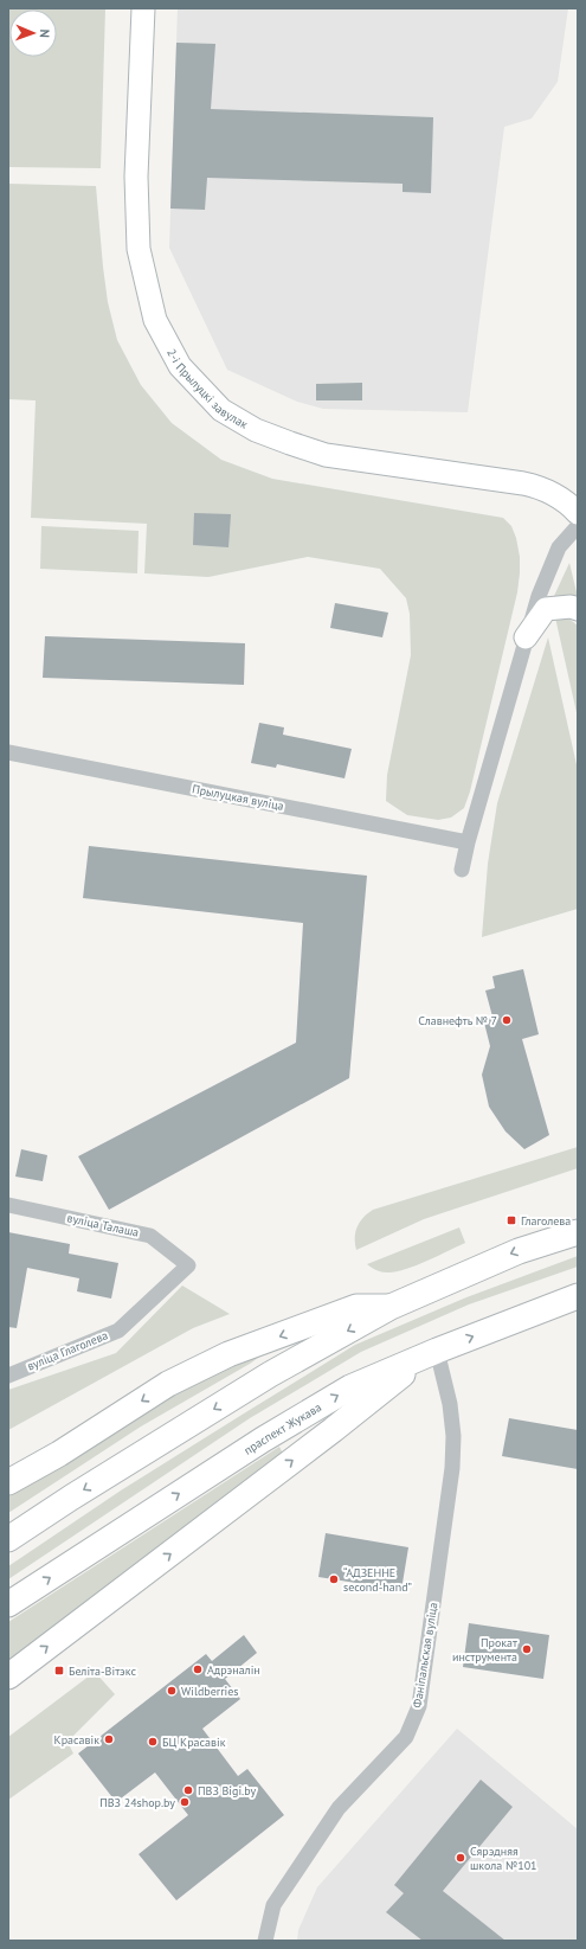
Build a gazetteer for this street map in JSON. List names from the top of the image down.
{
  "streets": {
    "main road": ["праспект Жукава"],
    "street": [
      "2-і Прылуцкі завулак",
      "Прылуцкая вуліца",
      "вуліца Талаша",
      "вуліца Глаголева",
      "Фаніпальская вуліца"
    ]
  },
  "crossings": [
    ["вуліца Талаша", "вуліца Глаголева"],
    ["праспект Жукава", "Фаніпальская вуліца"]
  ],
  "places": {
    "other": [
      "Славнефть № 7",
      "“АДЗЕННЕ second-hand”",
      "Прокат инструмента",
      "Адрэналін",
      "Wildberries",
      "Красавік",
      "БЦ Красавік",
      "ПВЗ Bigi.by",
      "ПВЗ 24shop.by",
      "Сярэдняя школа №101"
    ],
    "transit": ["Глаголева", "Беліта-Вітэкс"]
  },
  "north": "right"
}
